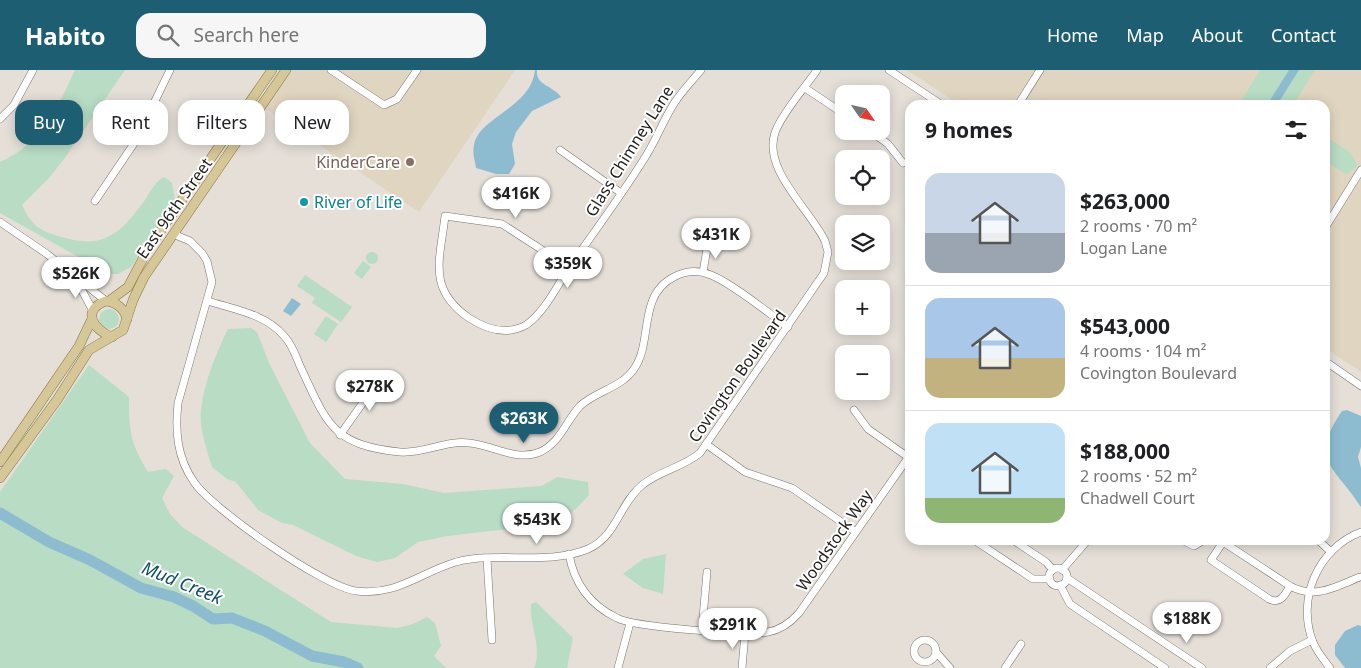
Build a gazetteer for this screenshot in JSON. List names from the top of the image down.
{
  "streets": {
    "main road": ["East 96th Street"],
    "street": ["Glass Chimney Lane", "Covington Boulevard", "Woodstock Way"]
  },
  "crossings": [
    ["East 96th Street", "Covington Boulevard"],
    ["Covington Boulevard", "Woodstock Way"]
  ],
  "water": ["Mud Creek"],
  "places": ["KinderCare", "River of Life"],
  "north": "bottom right",
  "page": {
    "header": "Habito",
    "search": "Search here",
    "nav": [
      "Home",
      "Map",
      "About",
      "Contact"
    ],
    "map_buttons": ["+", "−"],
    "chip": [
      "Buy",
      "Rent",
      "Filters",
      "New"
    ],
    "heading": "9 homes",
    "list": [
      {
        "name": "$263,000",
        "note": "2 rooms · 70 m² · Logan Lane"
      },
      {
        "name": "$543,000",
        "note": "4 rooms · 104 m² · Covington Boulevard"
      },
      {
        "name": "$188,000",
        "note": "2 rooms · 52 m² · Chadwell Court"
      }
    ],
    "price": [
      "$416K",
      "$431K",
      "$359K",
      "$526K",
      "$278K",
      "$263K",
      "$543K",
      "$188K",
      "$291K"
    ]
  }
}
